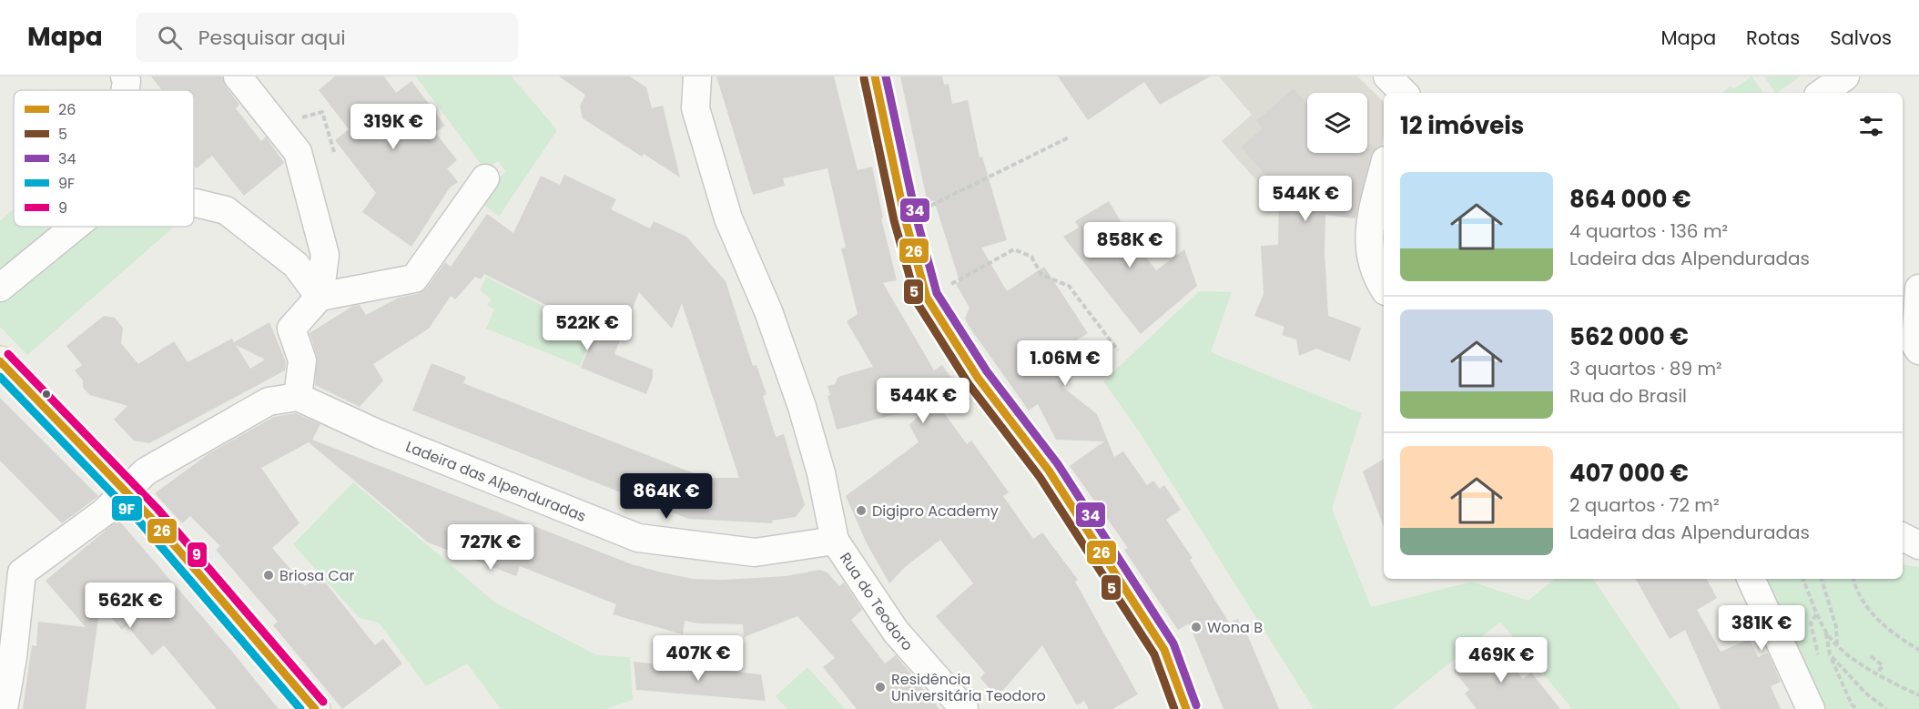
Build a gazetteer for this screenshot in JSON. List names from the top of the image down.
{
  "streets": {
    "street": ["Ladeira das Alpenduradas", "Rua do Teodoro"]
  },
  "crossings": [
    ["Ladeira das Alpenduradas", "Rua do Teodoro"]
  ],
  "places": [
    "Digipro Academy",
    "Briosa Car",
    "Wona B",
    "Residência Universitária Teodoro"
  ],
  "lines": [
    "transit line 26",
    "transit line 34",
    "transit line 5",
    "transit line 9",
    "transit line 9F"
  ],
  "legend": [
    "26",
    "5",
    "34",
    "9F",
    "9"
  ],
  "page": {
    "header": "Mapa",
    "search": "Pesquisar aqui",
    "nav": ["Mapa", "Rotas", "Salvos"],
    "heading": "12 imóveis",
    "price": [
      "319K €",
      "544K €",
      "858K €",
      "522K €",
      "1.06M €",
      "544K €",
      "864K €",
      "727K €",
      "562K €",
      "381K €",
      "407K €",
      "469K €"
    ],
    "list": [
      {
        "name": "864 000 €",
        "note": "4 quartos · 136 m² · Ladeira das Alpenduradas"
      },
      {
        "name": "562 000 €",
        "note": "3 quartos · 89 m² · Rua do Brasil"
      },
      {
        "name": "407 000 €",
        "note": "2 quartos · 72 m² · Ladeira das Alpenduradas"
      }
    ]
  }
}
